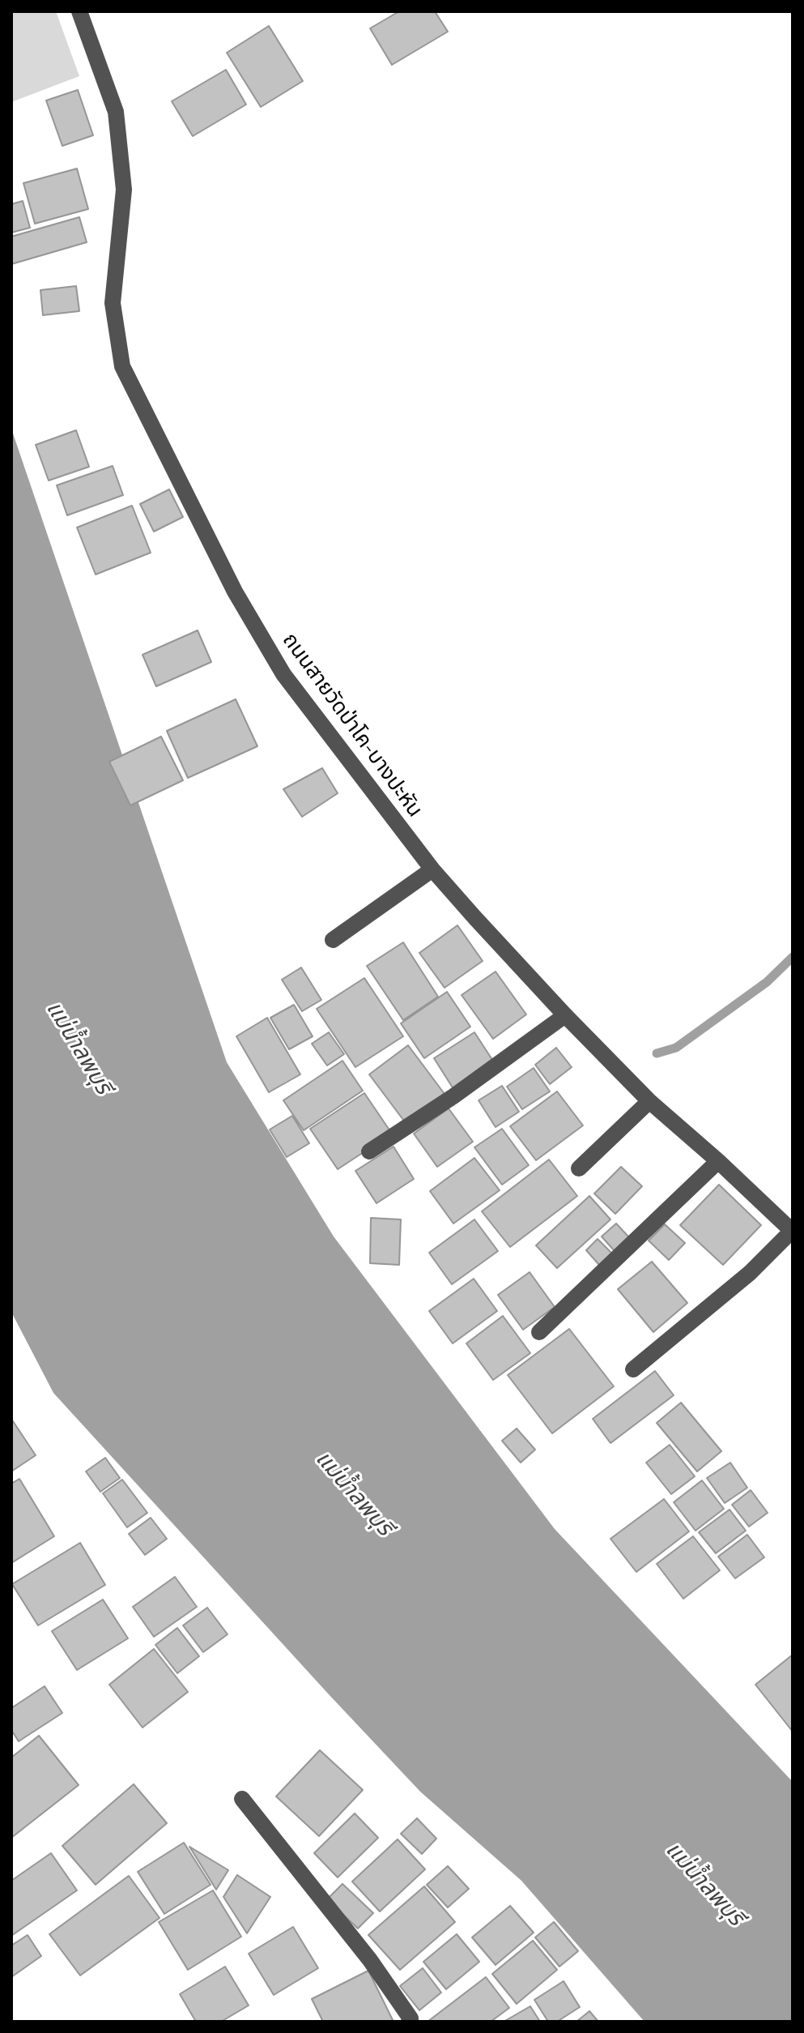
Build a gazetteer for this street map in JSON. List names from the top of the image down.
{
  "streets": {
    "street": ["ถนนสายวัดป่าโค-บางปะหัน"]
  },
  "water": ["แม่น้ำลพบุรี"]
}
